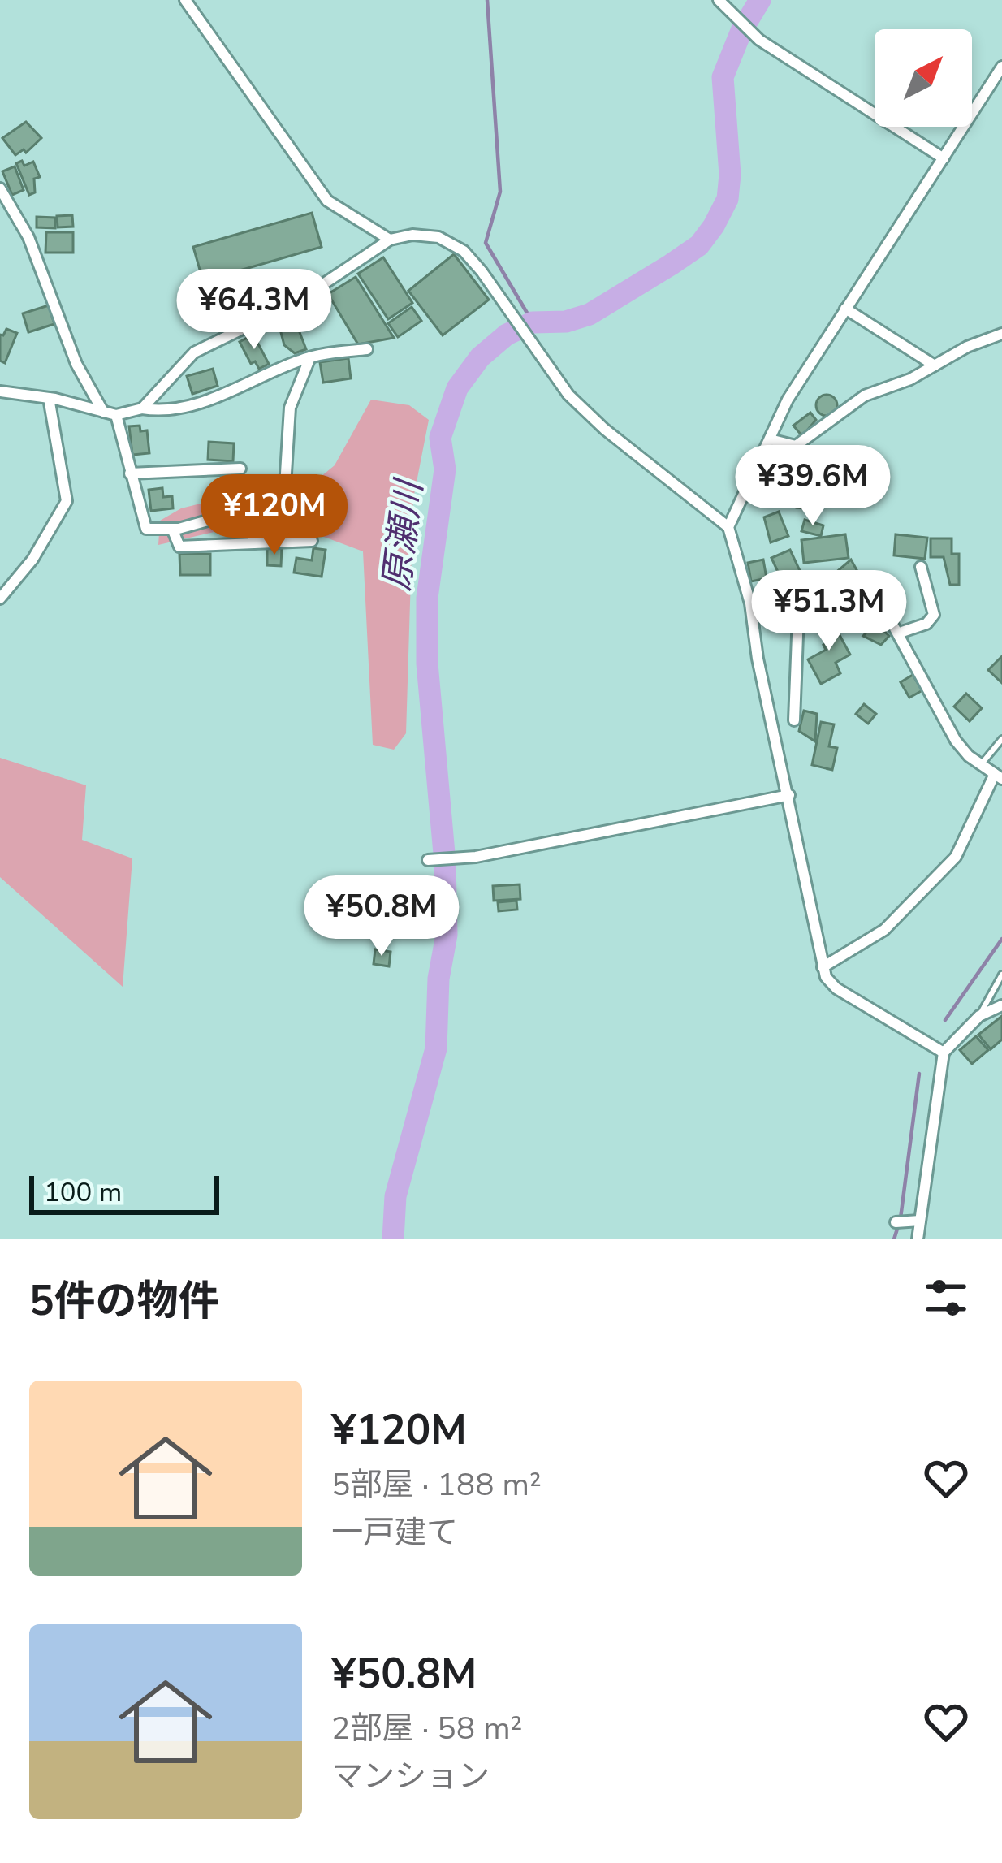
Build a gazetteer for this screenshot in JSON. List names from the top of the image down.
{
  "water": ["原瀬川"],
  "scale_bar": "100 m",
  "north": "top right",
  "page": {
    "price": [
      "¥64.3M",
      "¥39.6M",
      "¥120M",
      "¥51.3M",
      "¥50.8M"
    ],
    "scale": "100 m",
    "heading": "5件の物件",
    "list": [
      {
        "name": "¥120M",
        "note": "5部屋 · 188 m² · 一戸建て"
      },
      {
        "name": "¥50.8M",
        "note": "2部屋 · 58 m² · マンション"
      }
    ]
  }
}
